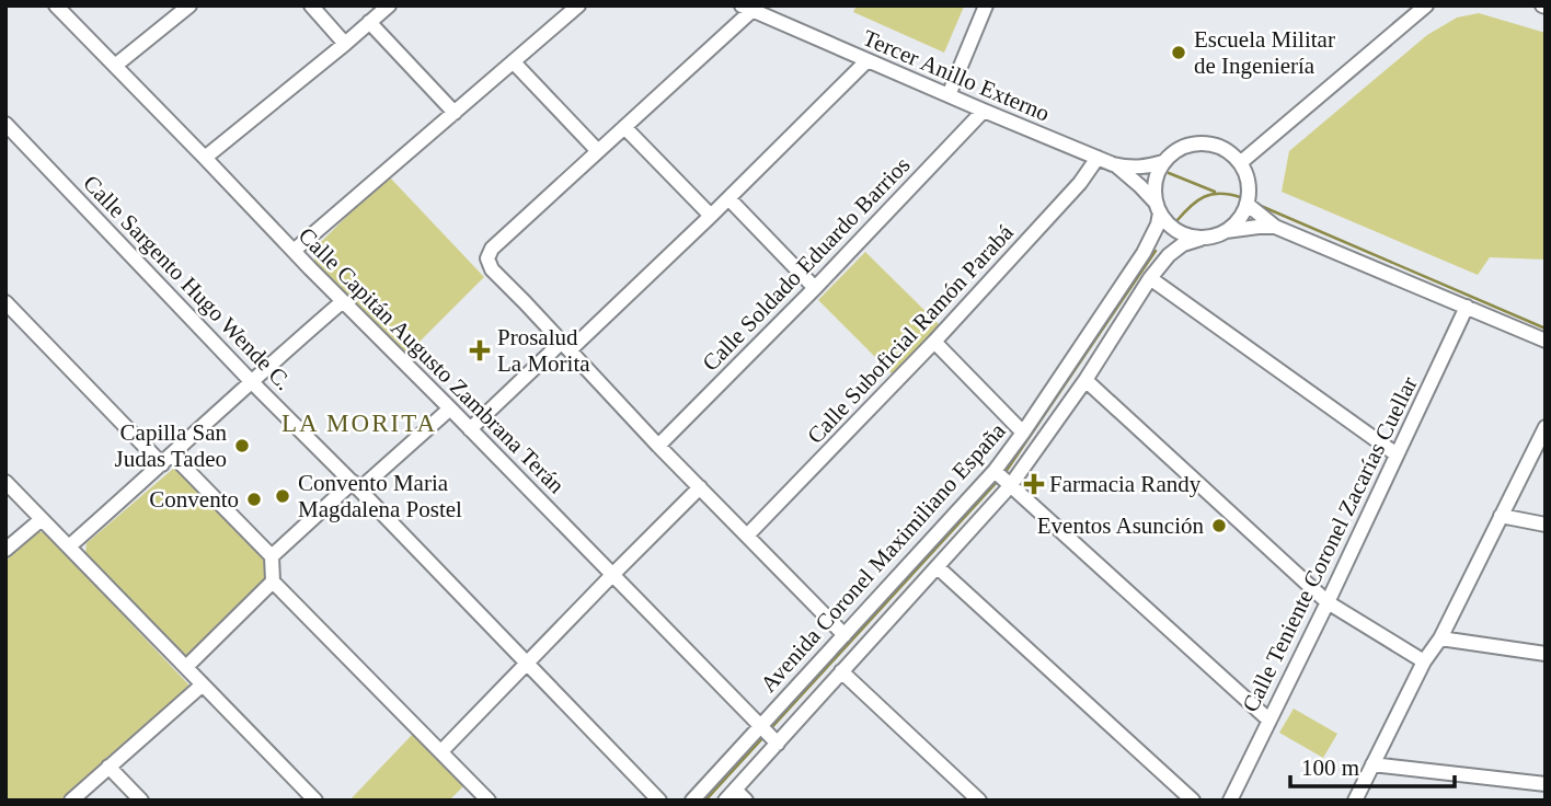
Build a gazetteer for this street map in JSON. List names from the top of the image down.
{
  "streets": {
    "street": [
      "Tercer Anillo Externo",
      "Calle Soldado Eduardo Barrios",
      "Calle Sargento Hugo Wende C.",
      "Calle Suboficial Ramón Parabá",
      "Calle Capitán Augusto Zambrana Terán",
      "Calle Teniente Coronel Zacarías Cuellar",
      "Avenida Coronel Maximiliano España"
    ]
  },
  "crossings": [
    ["Tercer Anillo Externo", "Calle Soldado Eduardo Barrios"],
    ["Tercer Anillo Externo", "Calle Suboficial Ramón Parabá"],
    ["Tercer Anillo Externo", "Avenida Coronel Maximiliano España"],
    ["Calle Capitán Augusto Zambrana Terán", "Avenida Coronel Maximiliano España"]
  ],
  "districts": ["LA MORITA"],
  "places": {
    "other": [
      "Escuela Militar de Ingeniería",
      "Capilla San Judas Tadeo",
      "Convento Maria Magdalena Postel",
      "Convento",
      "Eventos Asunción"
    ],
    "health": ["Prosalud La Morita", "Farmacia Randy"]
  },
  "scale_bar": "100 m"
}
